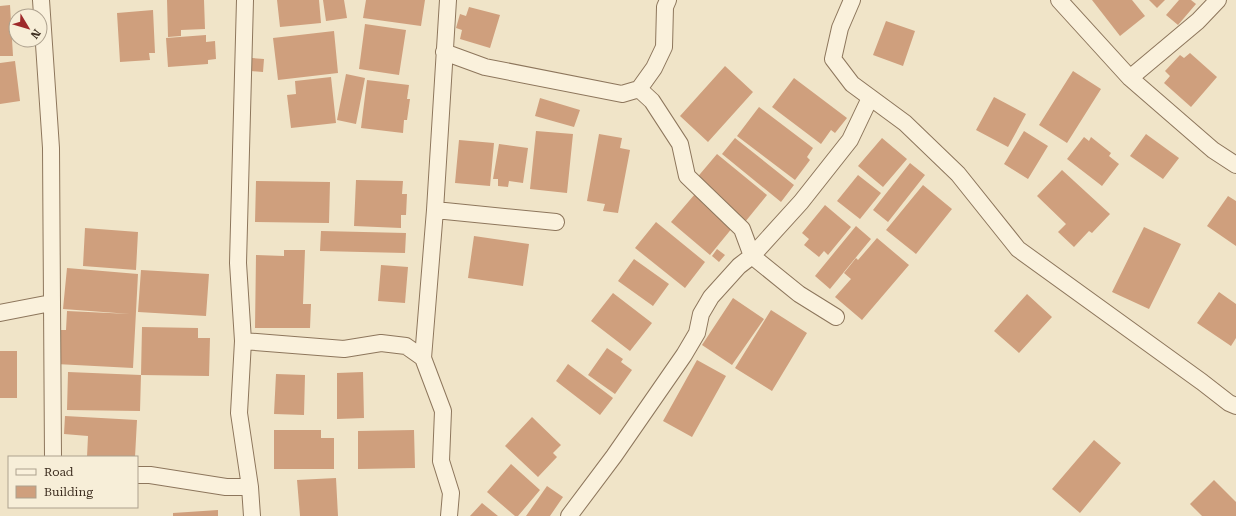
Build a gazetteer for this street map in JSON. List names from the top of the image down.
{
  "legend": ["Road", "Building"],
  "north": "bottom right"
}
